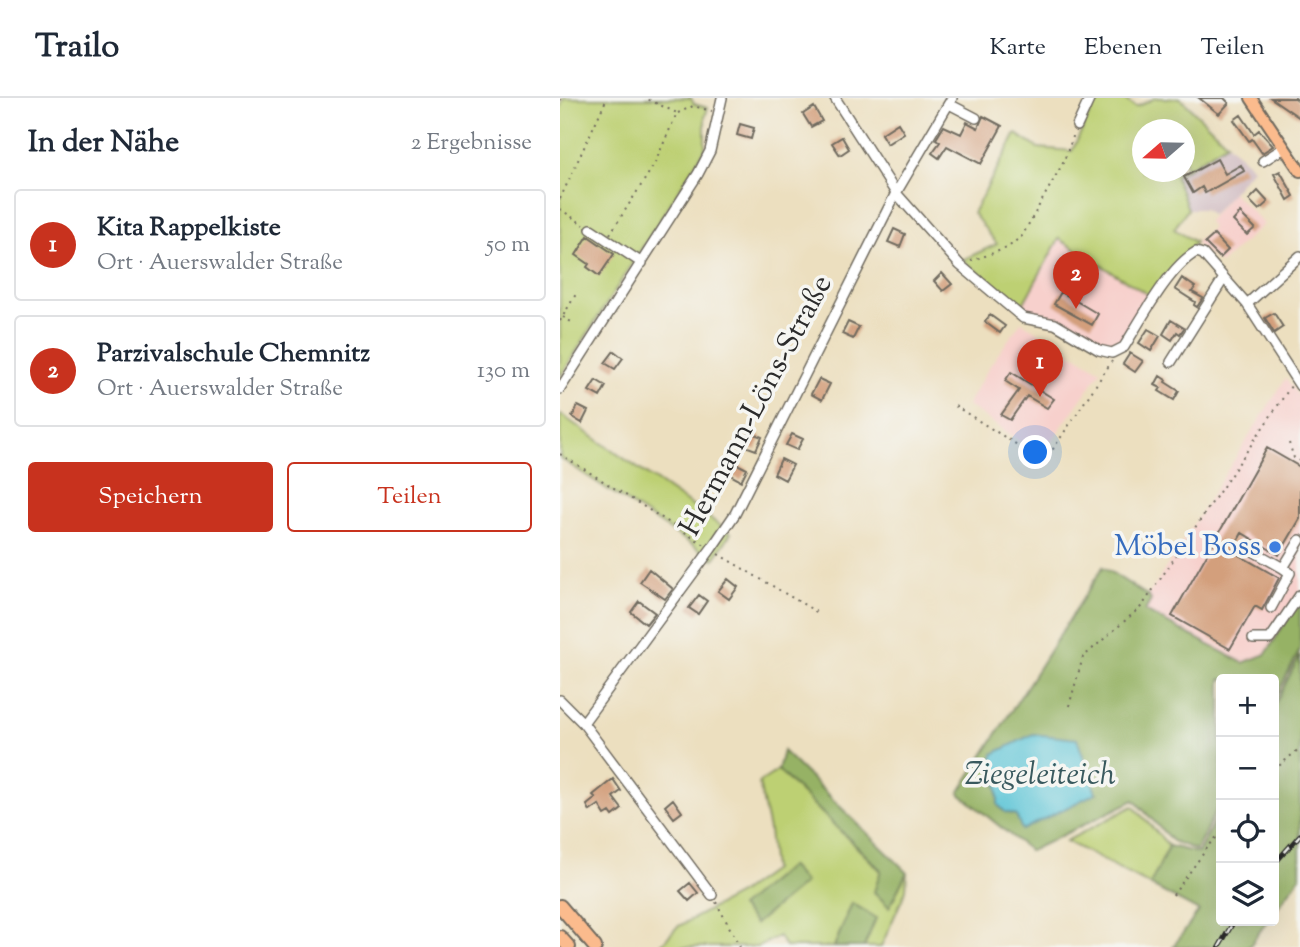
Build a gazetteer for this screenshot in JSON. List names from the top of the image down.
{
  "streets": {
    "street": ["Hermann-Löns-Straße"]
  },
  "water": ["Ziegeleiteich"],
  "places": ["Möbel Boss"],
  "north": "left",
  "page": {
    "header": "Trailo",
    "nav": ["Karte", "Ebenen", "Teilen"],
    "heading": ["In der Nähe", "2 Ergebnisse"],
    "list": [
      {
        "mark": "1",
        "name": "Kita Rappelkiste",
        "note": "Ort · Auerswalder Straße",
        "value": "50 m"
      },
      {
        "mark": "2",
        "name": "Parzivalschule Chemnitz",
        "note": "Ort · Auerswalder Straße",
        "value": "130 m"
      }
    ],
    "pins": ["2", "1"],
    "buttons": ["Speichern", "Teilen"],
    "map_buttons": ["+", "−"]
  }
}
